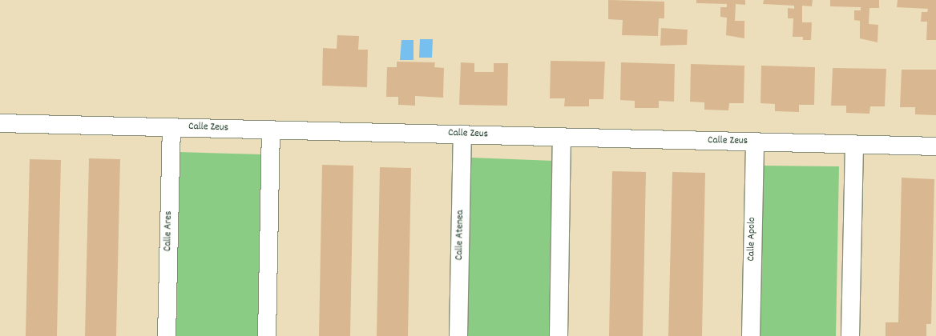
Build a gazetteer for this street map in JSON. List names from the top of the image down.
{
  "streets": {
    "street": [
      "Calle Zeus",
      "Calle Ares",
      "Calle Atenea",
      "Calle Apolo"
    ]
  },
  "crossings": [
    ["Calle Zeus", "Calle Ares"],
    ["Calle Zeus", "Calle Atenea"],
    ["Calle Zeus", "Calle Apolo"]
  ]
}
